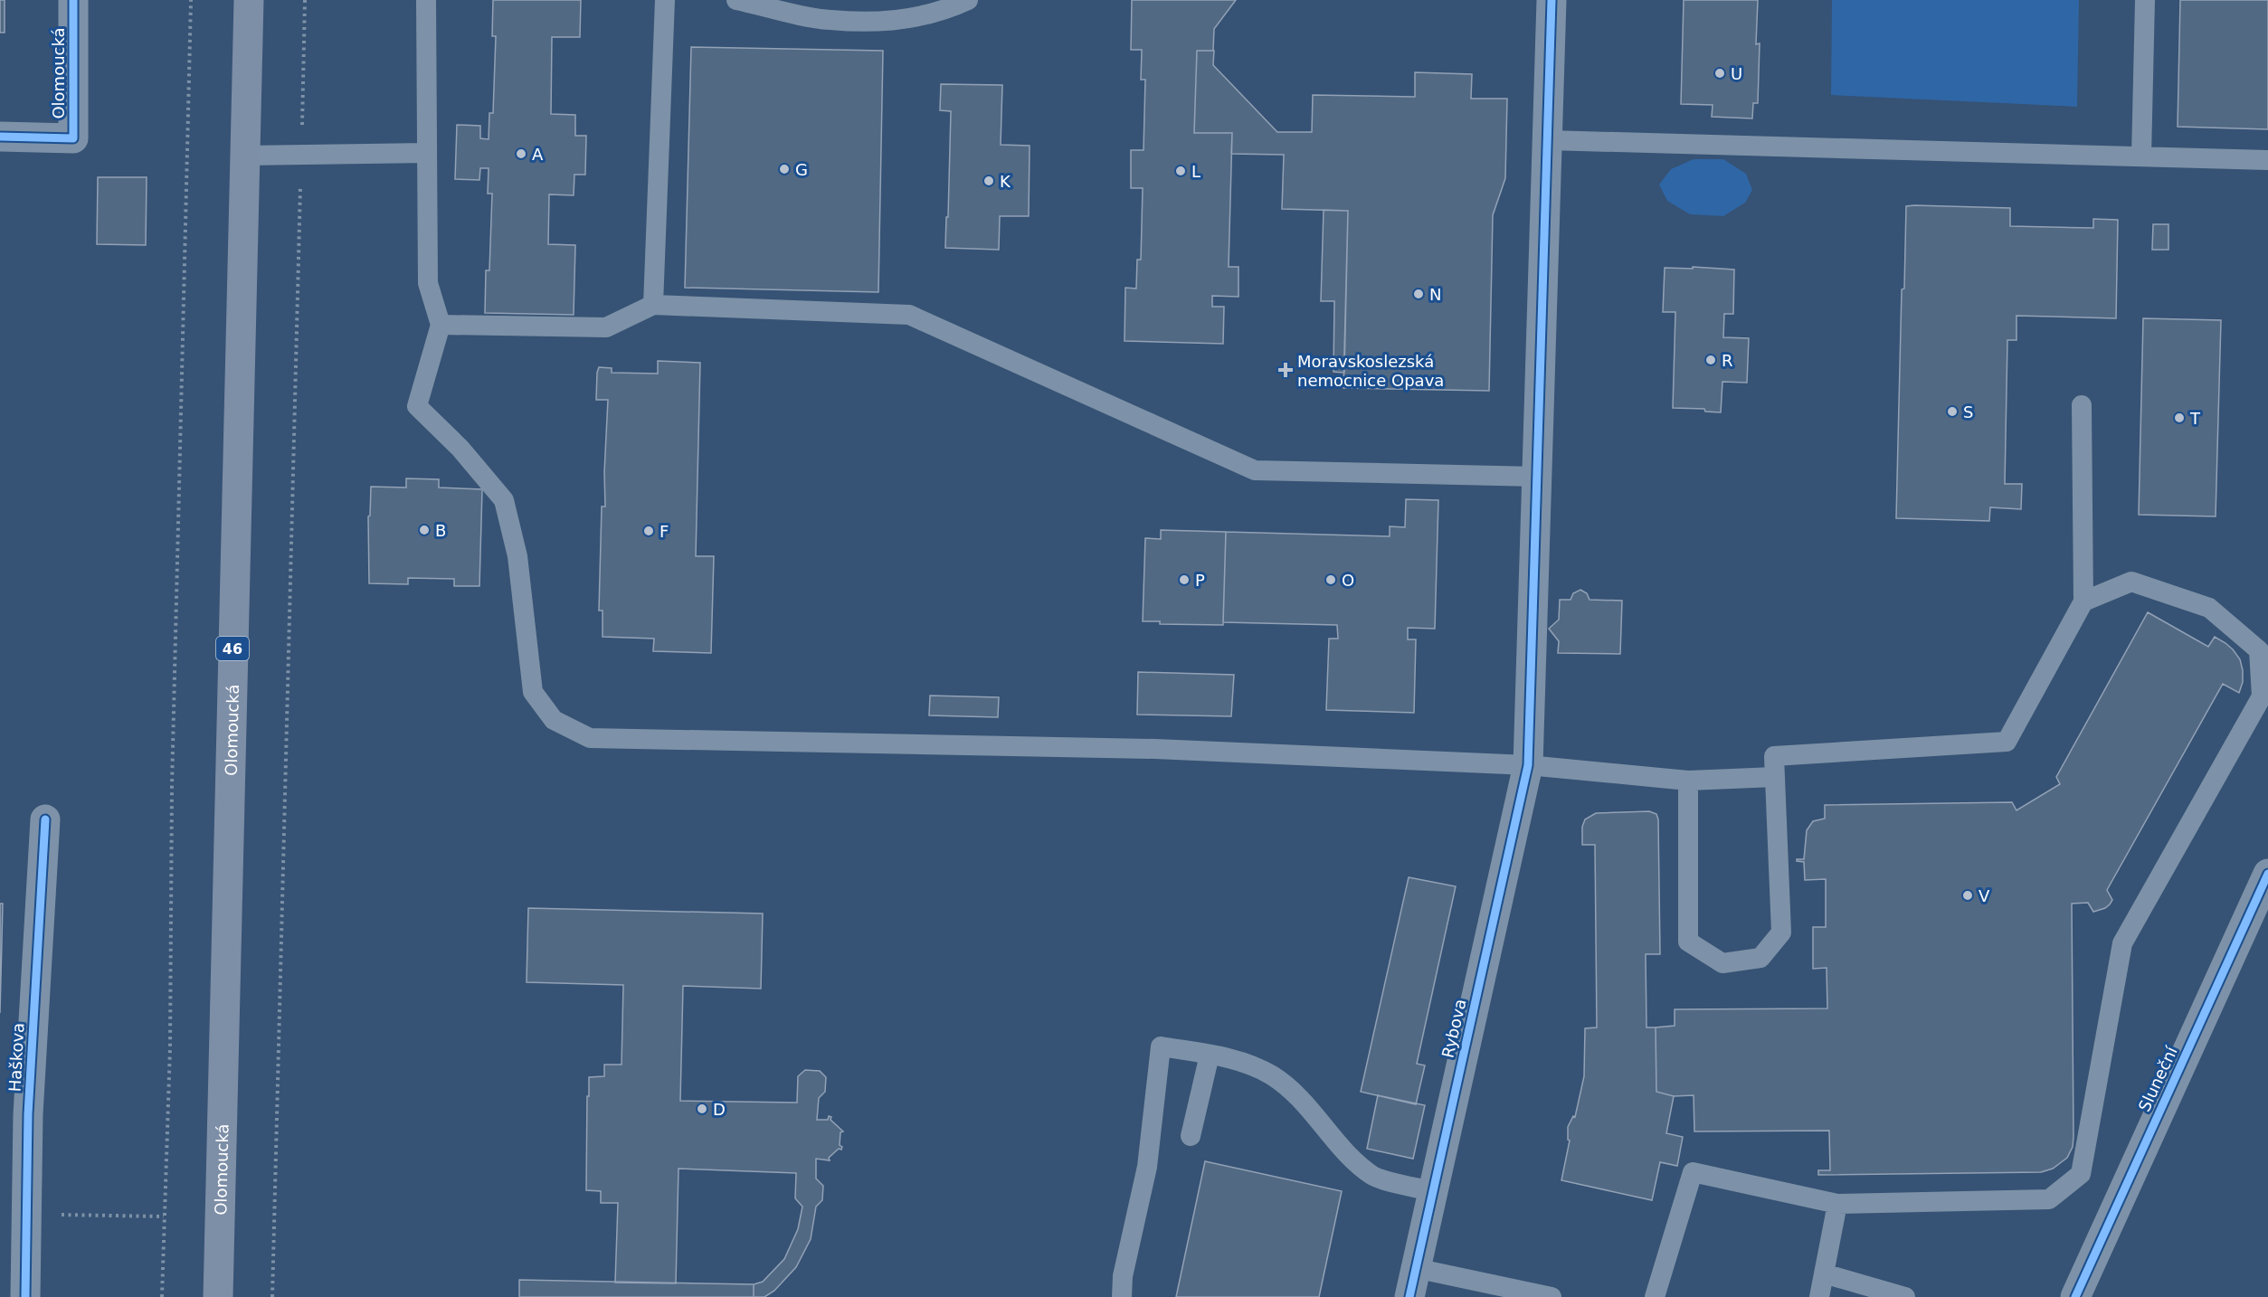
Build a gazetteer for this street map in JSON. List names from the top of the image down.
{
  "streets": {
    "main road": ["Olomoucká", "46"],
    "street": ["Rybova", "Haškova", "Sluneční"]
  },
  "places": {
    "other": [
      "U",
      "A",
      "G",
      "L",
      "K",
      "N",
      "R",
      "S",
      "T",
      "B",
      "F",
      "P",
      "O",
      "V",
      "D"
    ],
    "health": ["Moravskoslezská nemocnice Opava"]
  }
}
